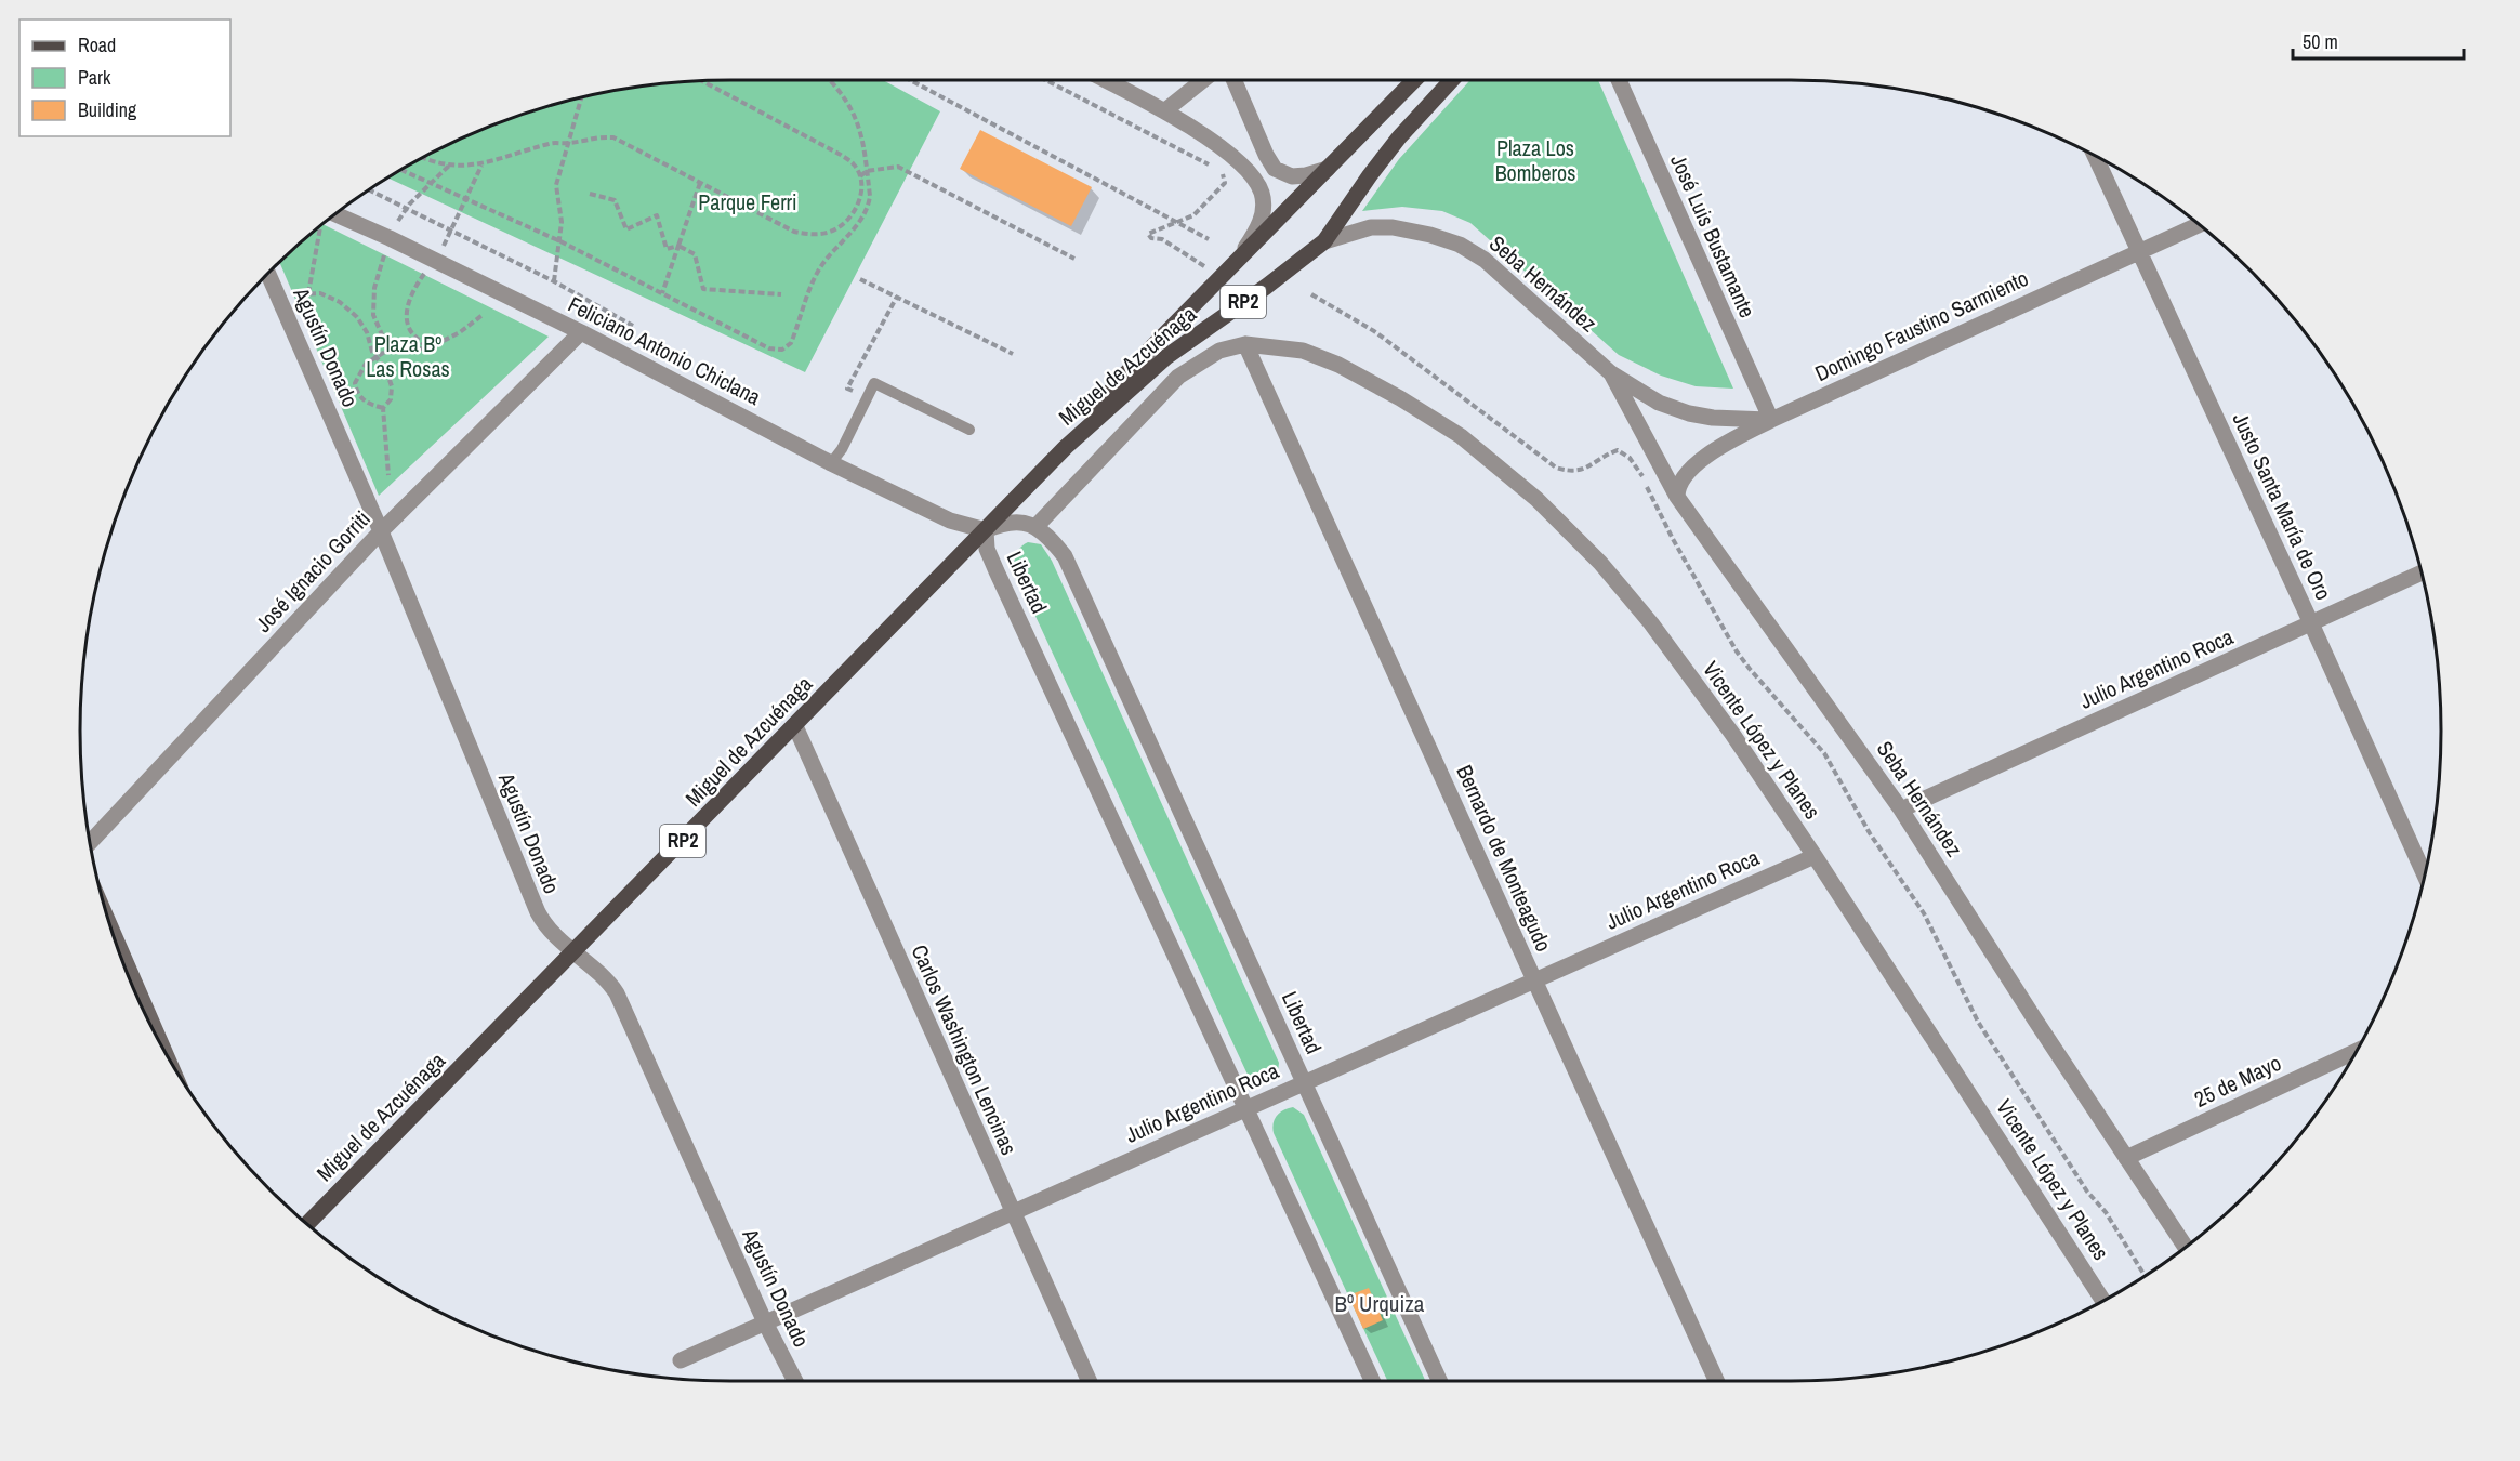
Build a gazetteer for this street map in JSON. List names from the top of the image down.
{
  "streets": {
    "main road": ["RP2", "Miguel de Azcuénaga"],
    "street": [
      "José Luis Bustamante",
      "Seba Hernández",
      "Domingo Faustino Sarmiento",
      "Agustín Donado",
      "Feliciano Antonio Chiclana",
      "Justo Santa María de Oro",
      "José Ignacio Gorriti",
      "Libertad",
      "Julio Argentino Roca",
      "Vicente López y Planes",
      "Bernardo de Monteagudo",
      "Carlos Washington Lencinas",
      "25 de Mayo"
    ]
  },
  "crossings": [
    ["José Luis Bustamante", "Seba Hernández"],
    ["José Luis Bustamante", "Domingo Faustino Sarmiento"],
    ["Seba Hernández", "Domingo Faustino Sarmiento"],
    ["Seba Hernández", "Miguel de Azcuénaga"],
    ["Seba Hernández", "Julio Argentino Roca"],
    ["Seba Hernández", "25 de Mayo"],
    ["Domingo Faustino Sarmiento", "Justo Santa María de Oro"],
    ["Agustín Donado", "Miguel de Azcuénaga"],
    ["Agustín Donado", "José Ignacio Gorriti"],
    ["Agustín Donado", "Julio Argentino Roca"],
    ["Feliciano Antonio Chiclana", "Miguel de Azcuénaga"],
    ["Feliciano Antonio Chiclana", "José Ignacio Gorriti"],
    ["Feliciano Antonio Chiclana", "Libertad"],
    ["Miguel de Azcuénaga", "Libertad"],
    ["Miguel de Azcuénaga", "Vicente López y Planes"],
    ["Miguel de Azcuénaga", "Bernardo de Monteagudo"],
    ["Miguel de Azcuénaga", "Carlos Washington Lencinas"],
    ["Justo Santa María de Oro", "Julio Argentino Roca"],
    ["Libertad", "Julio Argentino Roca"],
    ["Julio Argentino Roca", "Vicente López y Planes"],
    ["Julio Argentino Roca", "Bernardo de Monteagudo"],
    ["Julio Argentino Roca", "Carlos Washington Lencinas"],
    ["Vicente López y Planes", "Bernardo de Monteagudo"]
  ],
  "districts": ["Bº Urquiza"],
  "parks": ["Plaza Los Bomberos", "Parque Ferri", "Plaza Bº Las Rosas"],
  "legend": ["Road", "Park", "Building"],
  "scale_bar": "50 m"
}
